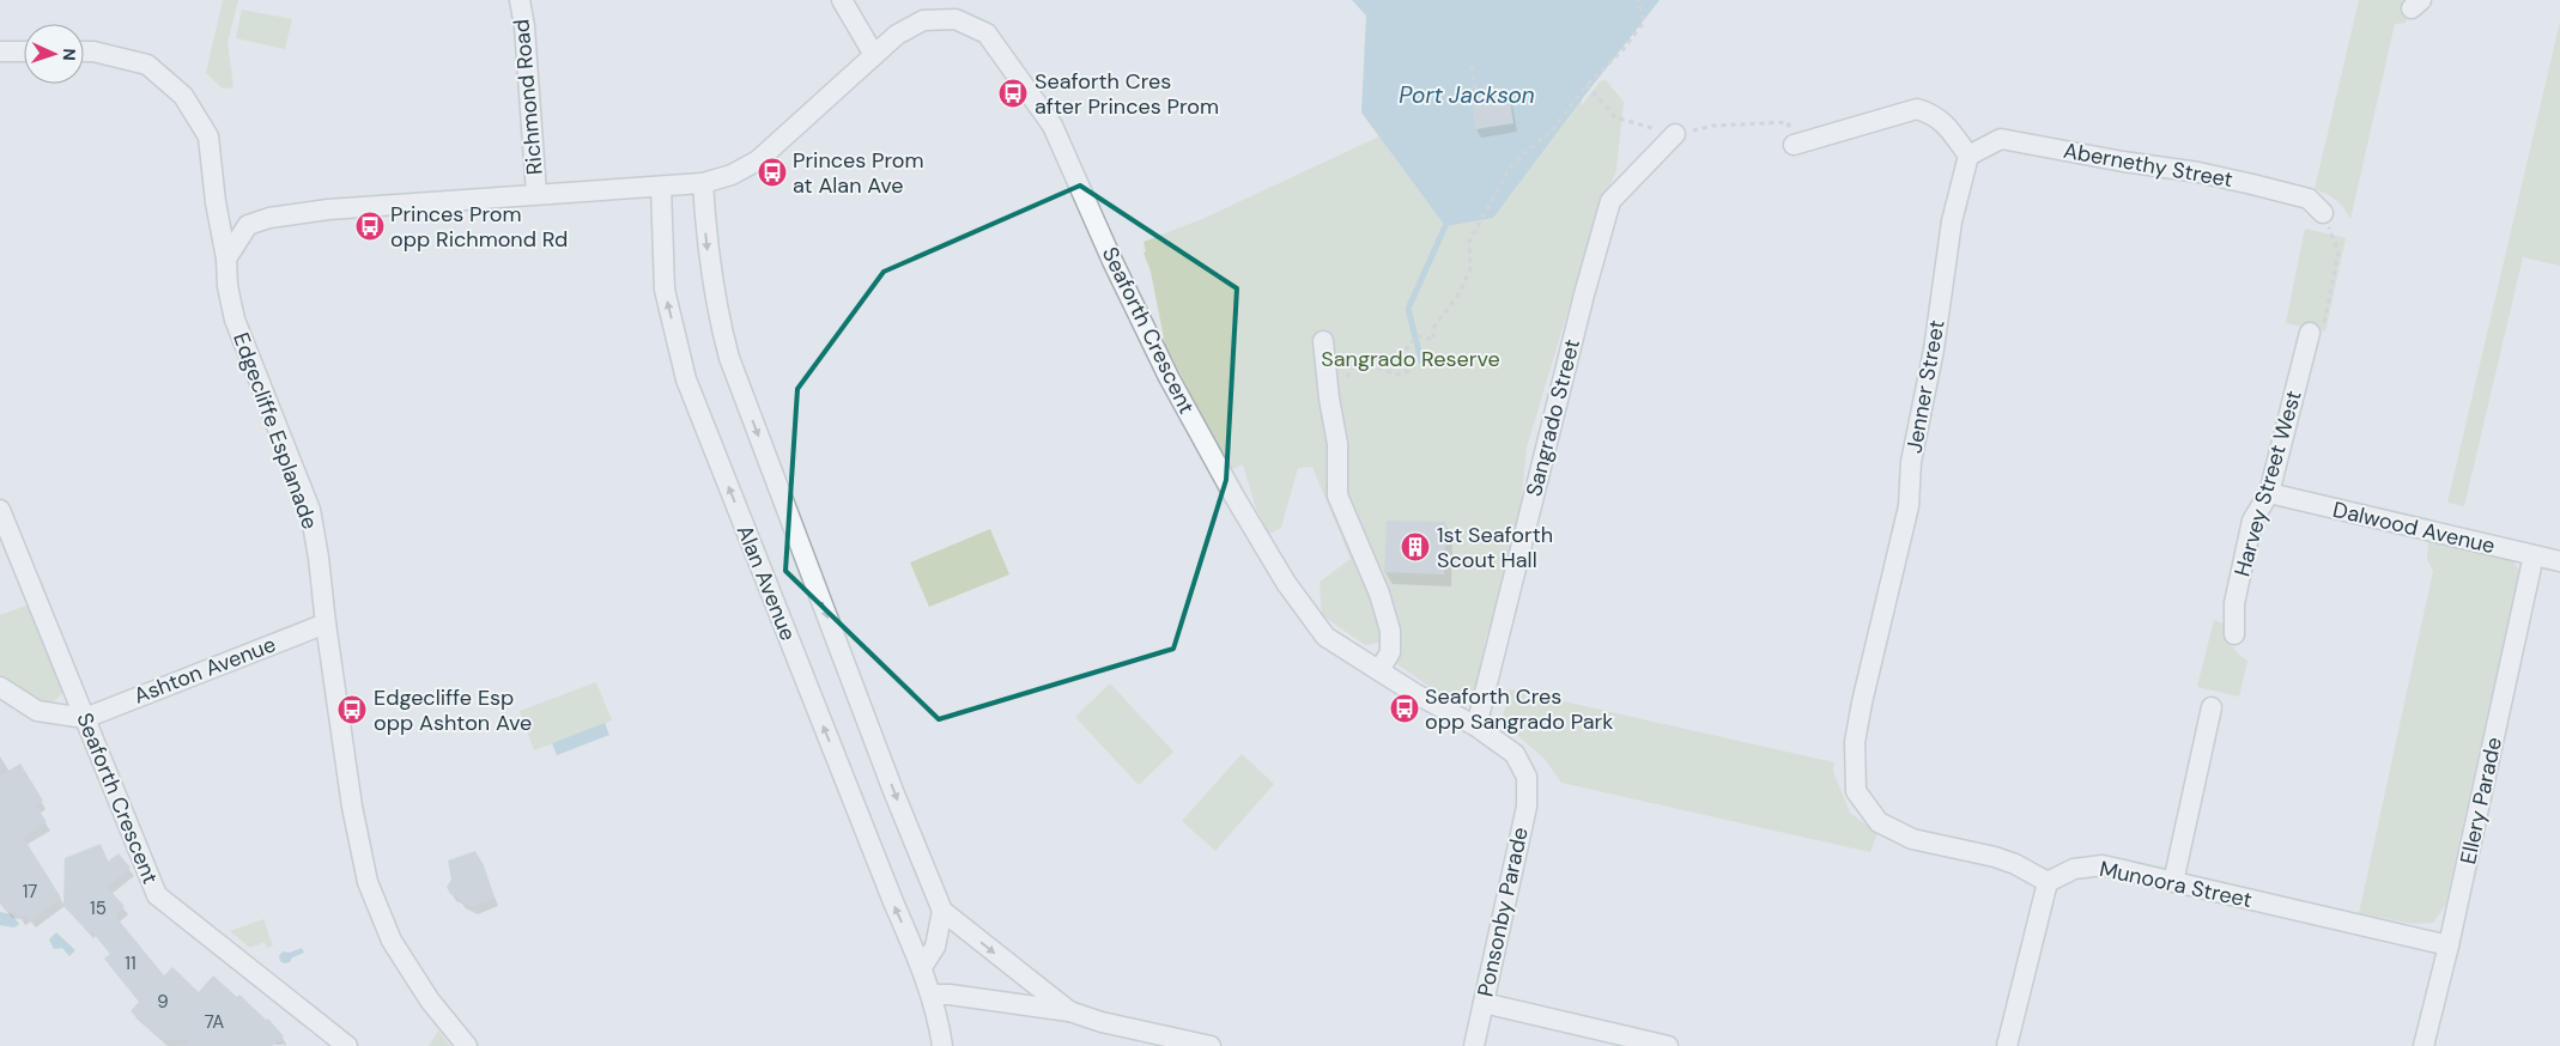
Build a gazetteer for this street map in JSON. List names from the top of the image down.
{
  "streets": {
    "street": [
      "Richmond Road",
      "Abernethy Street",
      "Seaforth Crescent",
      "Jenner Street",
      "Sangrado Street",
      "Edgecliffe Esplanade",
      "Harvey Street West",
      "Dalwood Avenue",
      "Alan Avenue",
      "Ashton Avenue",
      "Ellery Parade",
      "Munoora Street",
      "Ponsonby Parade"
    ]
  },
  "crossings": [
    ["Richmond Road", "Seaforth Crescent"],
    ["Abernethy Street", "Jenner Street"],
    ["Seaforth Crescent", "Sangrado Street"],
    ["Seaforth Crescent", "Edgecliffe Esplanade"],
    ["Seaforth Crescent", "Alan Avenue"],
    ["Seaforth Crescent", "Ashton Avenue"],
    ["Seaforth Crescent", "Ponsonby Parade"],
    ["Jenner Street", "Munoora Street"],
    ["Sangrado Street", "Ponsonby Parade"],
    ["Edgecliffe Esplanade", "Ashton Avenue"],
    ["Harvey Street West", "Dalwood Avenue"],
    ["Dalwood Avenue", "Ellery Parade"],
    ["Ellery Parade", "Munoora Street"]
  ],
  "water": ["Port Jackson"],
  "parks": ["Sangrado Reserve"],
  "places": {
    "bus stop": [
      "Seaforth Cres after Princes Prom",
      "Princes Prom at Alan Ave",
      "Princes Prom opp Richmond Rd",
      "Seaforth Cres opp Sangrado Park",
      "Edgecliffe Esp opp Ashton Ave"
    ],
    "building": ["1st Seaforth Scout Hall"]
  },
  "house_numbers": [
    "17",
    "15",
    "11",
    "9",
    "7A"
  ],
  "north": "right"
}
